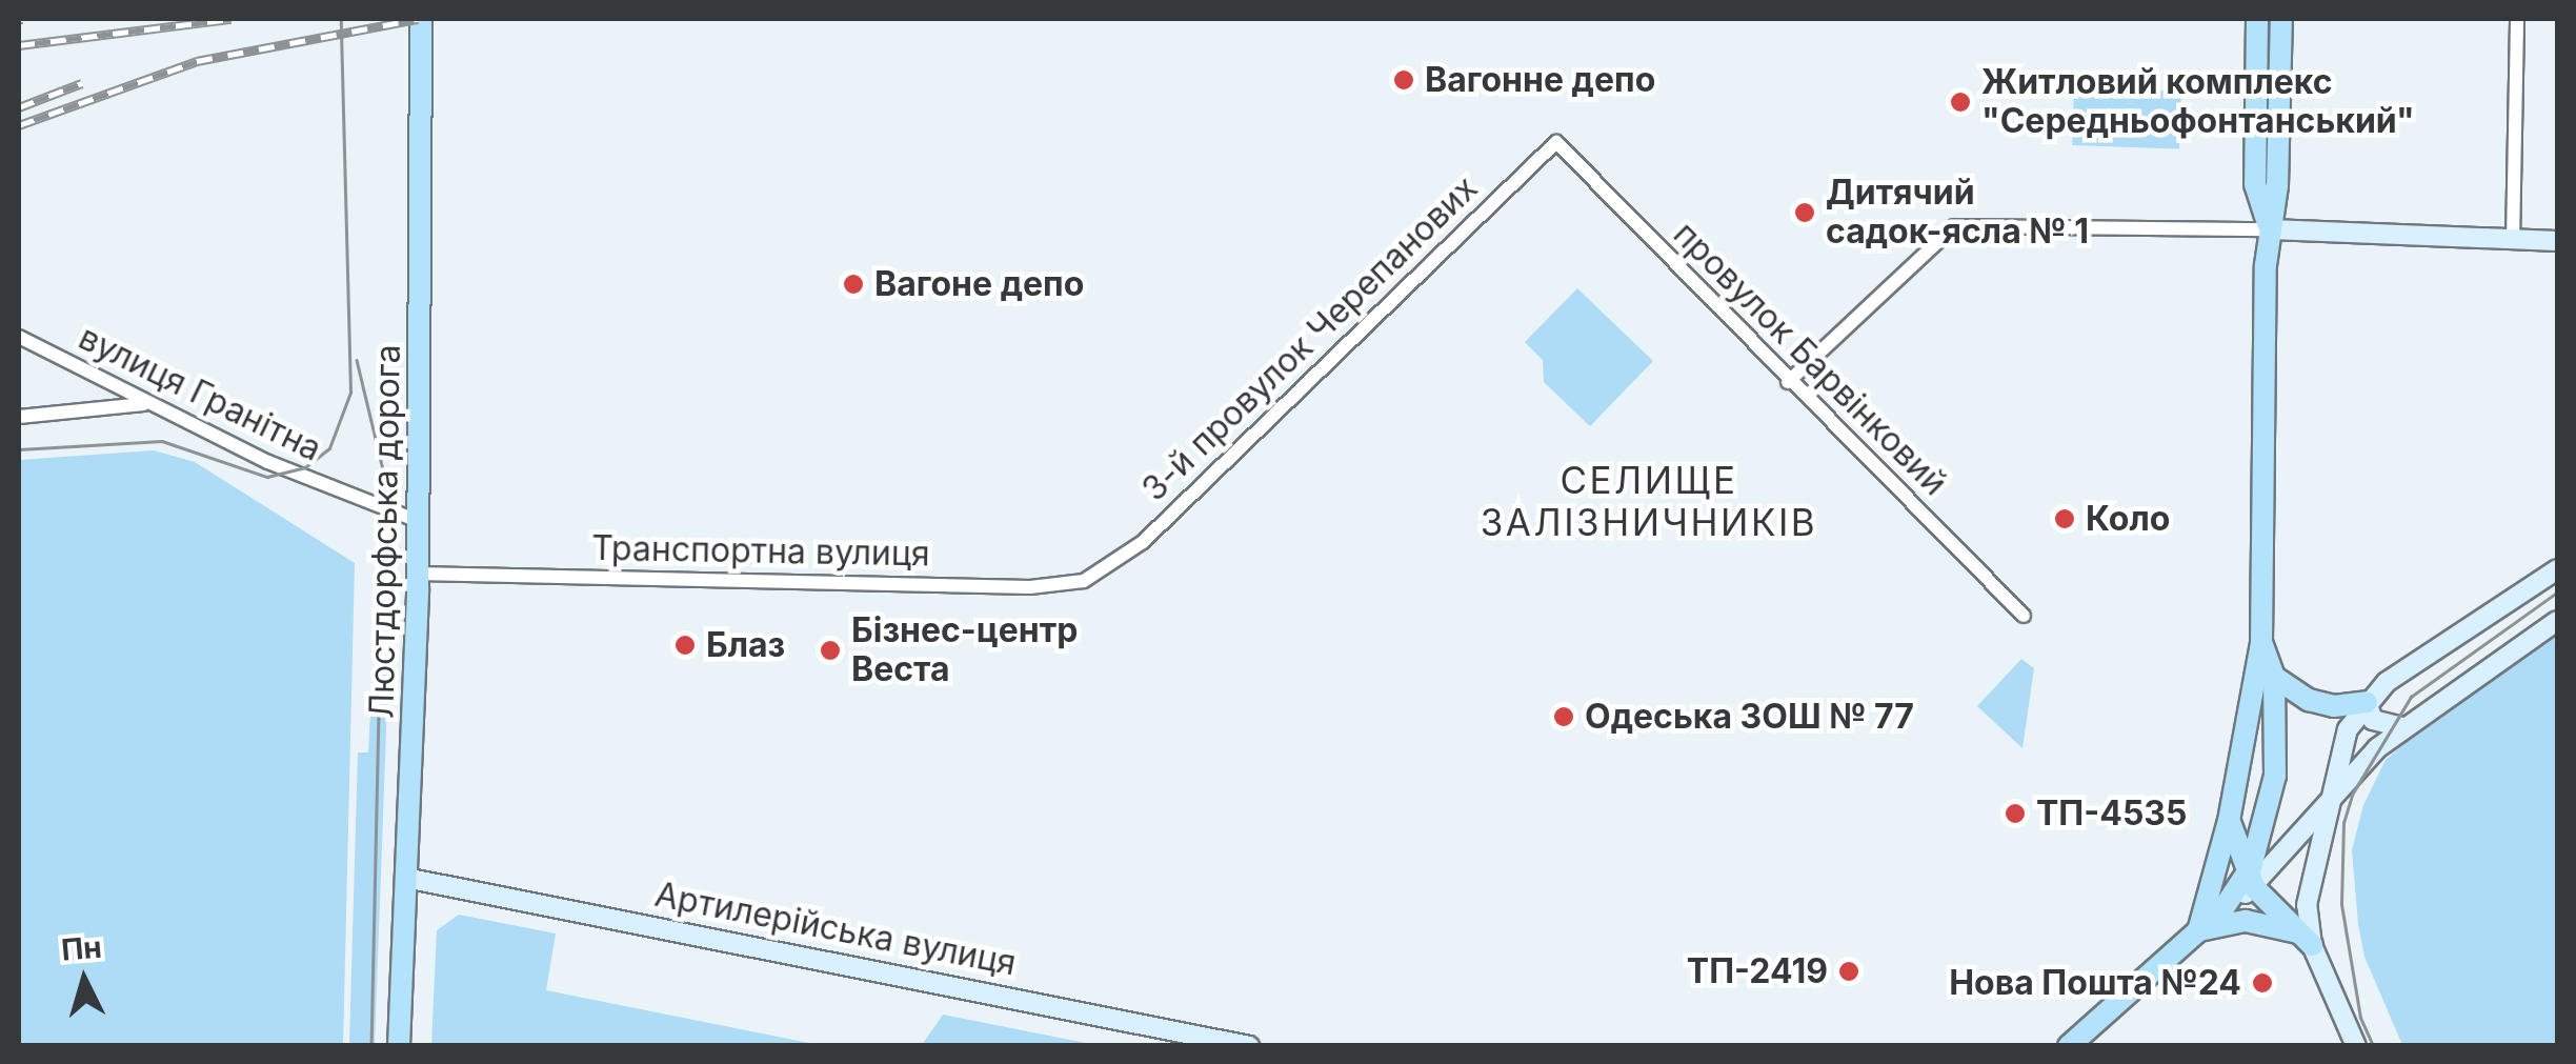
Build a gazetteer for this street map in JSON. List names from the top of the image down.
{
  "streets": {
    "main road": ["Люстдорфська дорога"],
    "street": [
      "3-й провулок Черепанових",
      "провулок Барвінковий",
      "вулиця Гранітна",
      "Транспортна вулиця",
      "Артилерійська вулиця"
    ]
  },
  "crossings": [
    ["3-й провулок Черепанових", "провулок Барвінковий"],
    ["3-й провулок Черепанових", "Транспортна вулиця"],
    ["вулиця Гранітна", "Люстдорфська дорога"],
    ["Люстдорфська дорога", "Транспортна вулиця"],
    ["Люстдорфська дорога", "Артилерійська вулиця"]
  ],
  "districts": ["СЕЛИЩЕ ЗАЛІЗНИЧНИКІВ"],
  "places": [
    "Вагонне депо",
    "Житловий комплекс \"Середньофонтанський\"",
    "Дитячий садок-ясла № 1",
    "Вагоне депо",
    "Коло",
    "Блаз",
    "Бізнес-центр Веста",
    "Одеська ЗОШ № 77",
    "ТП-4535",
    "ТП-2419",
    "Нова Пошта №24"
  ],
  "north": "top"
}
